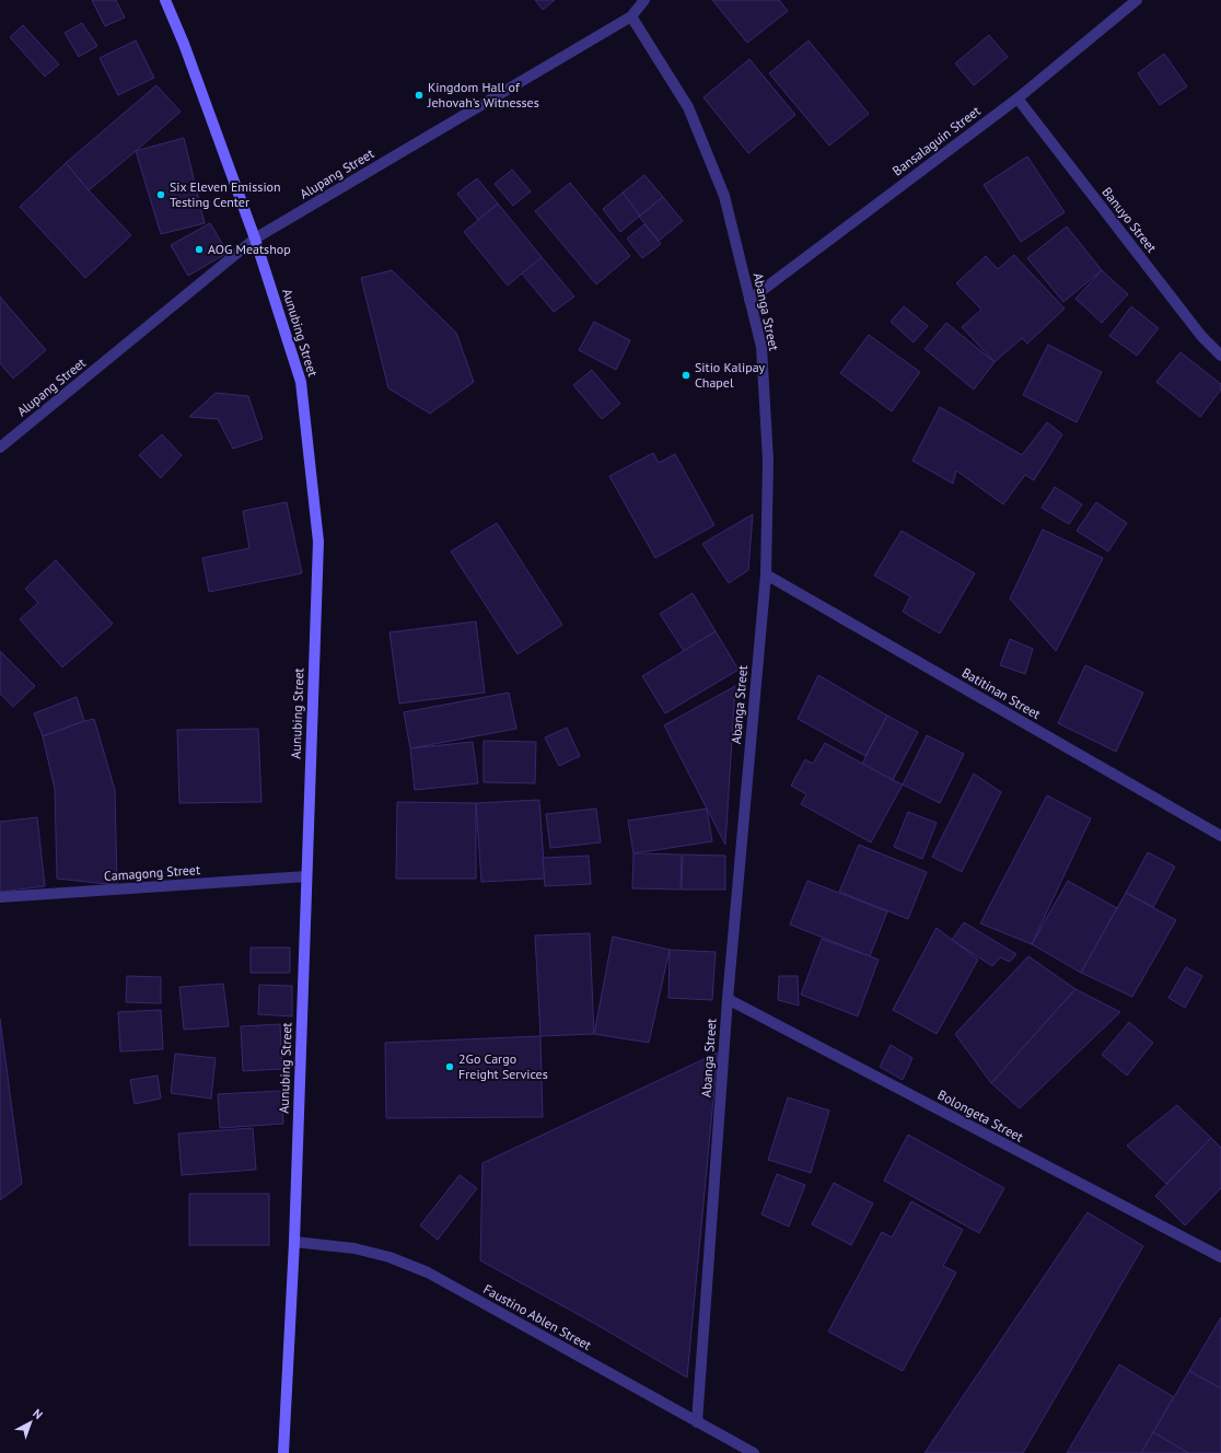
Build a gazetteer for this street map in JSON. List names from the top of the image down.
{
  "streets": {
    "main road": ["Aunubing Street"],
    "street": [
      "Bansalaguin Street",
      "Alupang Street",
      "Banuyo Street",
      "Abanga Street",
      "Batitinan Street",
      "Camagong Street",
      "Bolongeta Street",
      "Faustino Ablen Street"
    ]
  },
  "crossings": [
    ["Bansalaguin Street", "Banuyo Street"],
    ["Bansalaguin Street", "Abanga Street"],
    ["Alupang Street", "Abanga Street"],
    ["Alupang Street", "Aunubing Street"],
    ["Abanga Street", "Batitinan Street"],
    ["Abanga Street", "Bolongeta Street"],
    ["Abanga Street", "Faustino Ablen Street"],
    ["Aunubing Street", "Camagong Street"],
    ["Aunubing Street", "Faustino Ablen Street"]
  ],
  "places": [
    "Kingdom Hall of Jehovah's Witnesses",
    "Six Eleven Emission Testing Center",
    "AOG Meatshop",
    "Sitio Kalipay Chapel",
    "2Go Cargo Freight Services"
  ],
  "north": "top right"
}
